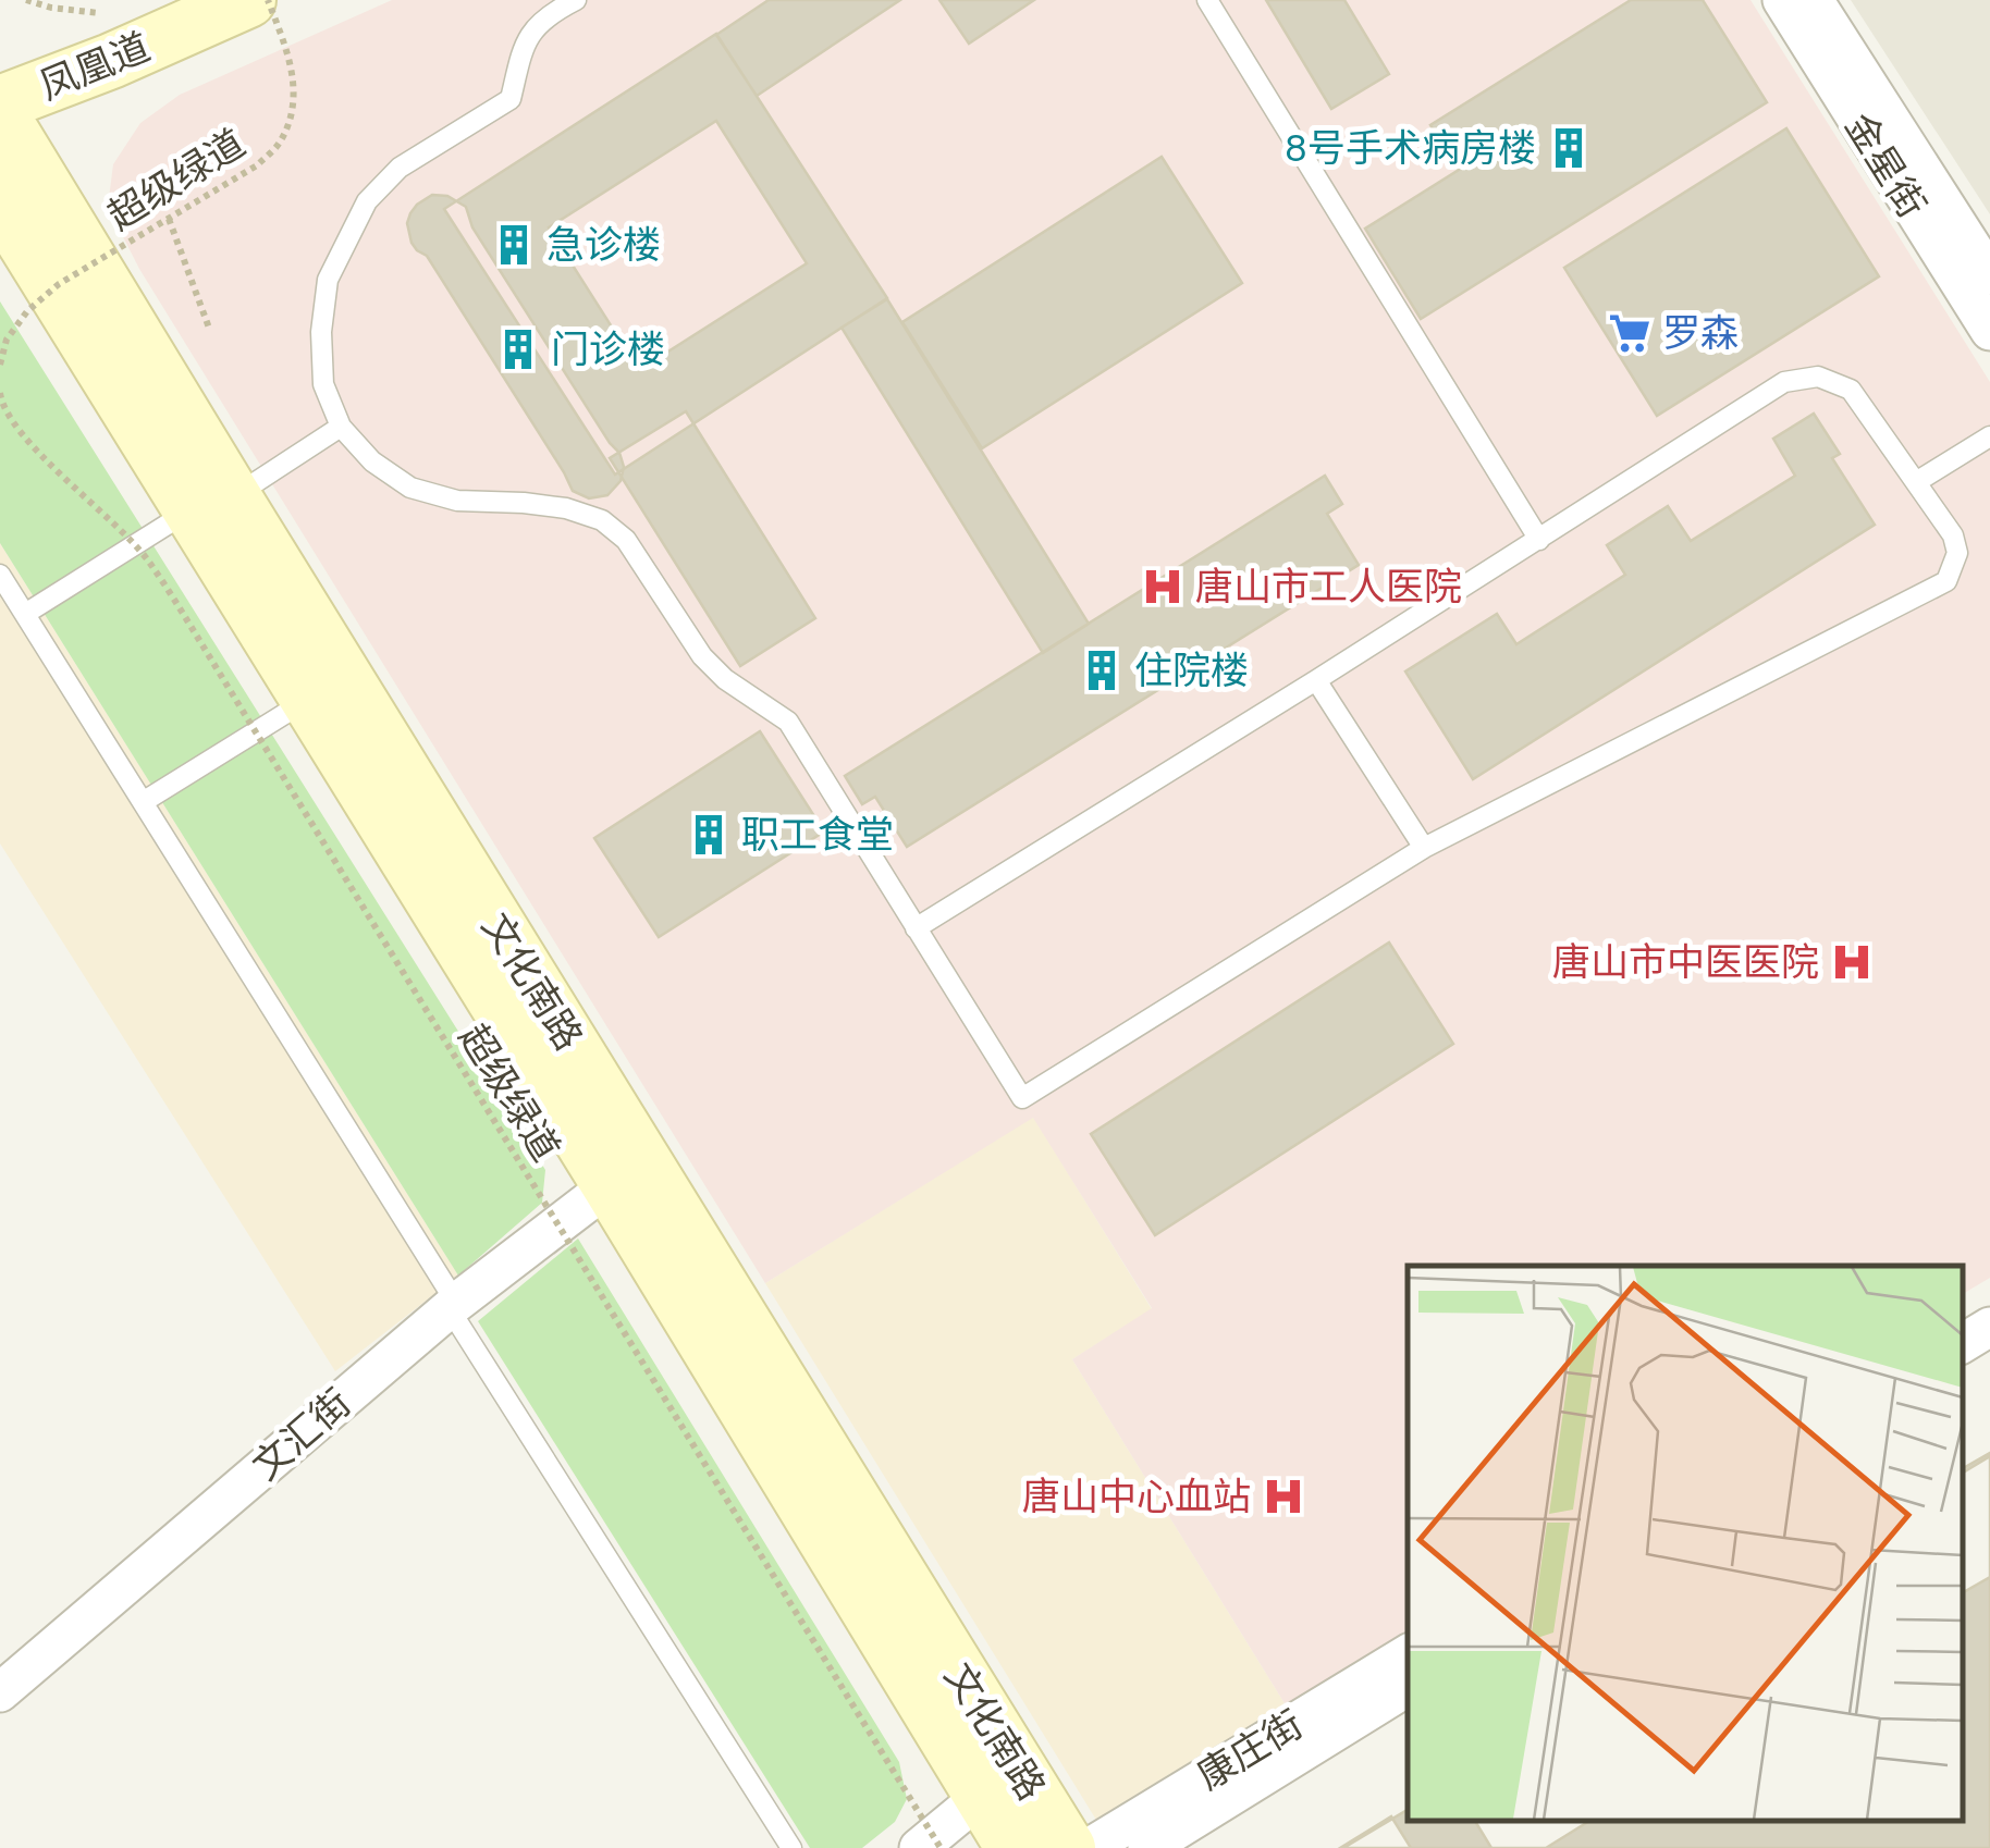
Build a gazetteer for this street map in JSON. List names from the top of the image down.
{
  "streets": {
    "street": [
      "凤凰道",
      "金星街",
      "文化南路",
      "文汇街",
      "康庄街"
    ],
    "path": ["超级绿道"]
  },
  "crossings": [
    ["文化南路", "文汇街"]
  ],
  "places": {
    "building": [
      "8号手术病房楼",
      "急诊楼",
      "门诊楼",
      "住院楼",
      "职工食堂"
    ],
    "supermarket": ["罗森"],
    "hospital": ["唐山市工人医院", "唐山市中医医院", "唐山中心血站"]
  }
}
